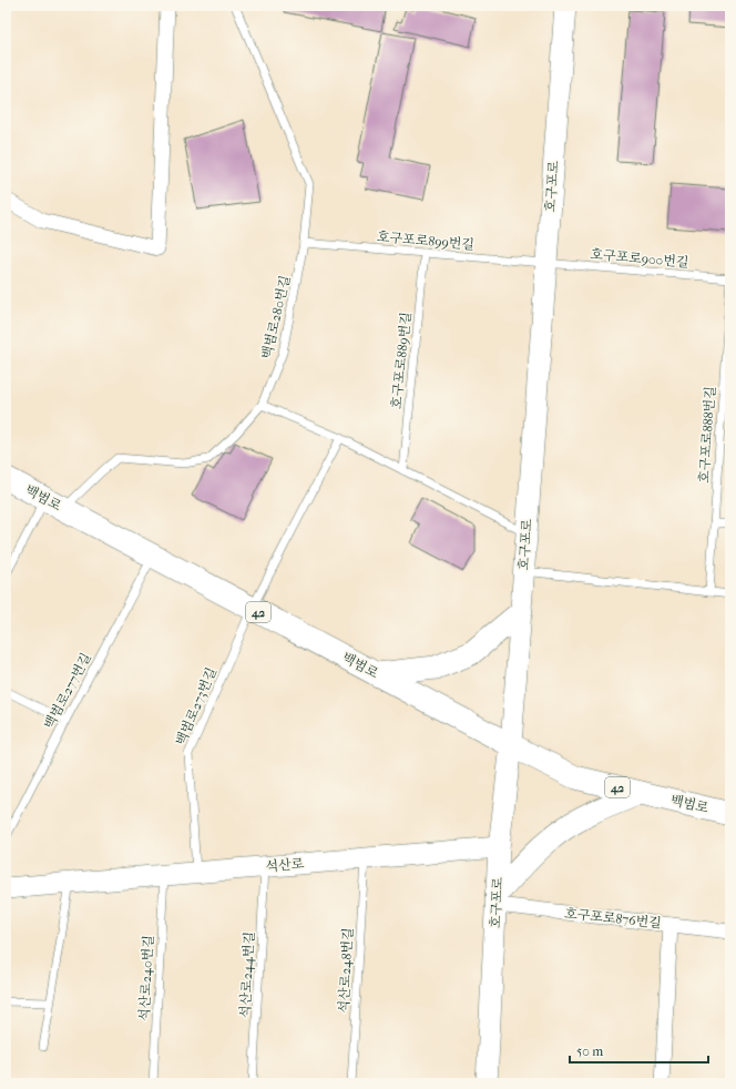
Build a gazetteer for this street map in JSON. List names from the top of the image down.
{
  "streets": {
    "main road": [
      "호구포로",
      "백범로",
      "42",
      "석산로"
    ],
    "street": ["호구포로876번길"],
    "lane": [
      "호구포로899번길",
      "호구포로900번길",
      "백범로280번길",
      "호구포로889번길",
      "호구포로888번길",
      "백범로277번길",
      "백범로273번길",
      "석산로248번길",
      "석산로244번길",
      "석산로240번길"
    ]
  },
  "crossings": [
    ["호구포로", "호구포로899번길"],
    ["호구포로", "호구포로900번길"],
    ["호구포로", "백범로"],
    ["호구포로", "석산로"],
    ["호구포로", "호구포로876번길"],
    ["호구포로899번길", "호구포로900번길"],
    ["호구포로899번길", "백범로280번길"],
    ["호구포로899번길", "호구포로889번길"],
    ["호구포로900번길", "호구포로888번길"],
    ["백범로280번길", "백범로"],
    ["백범로", "백범로277번길"],
    ["백범로", "백범로273번길"],
    ["백범로273번길", "석산로"],
    ["석산로", "석산로248번길"],
    ["석산로", "석산로244번길"],
    ["석산로", "석산로240번길"]
  ],
  "scale_bar": "50 m"
}
